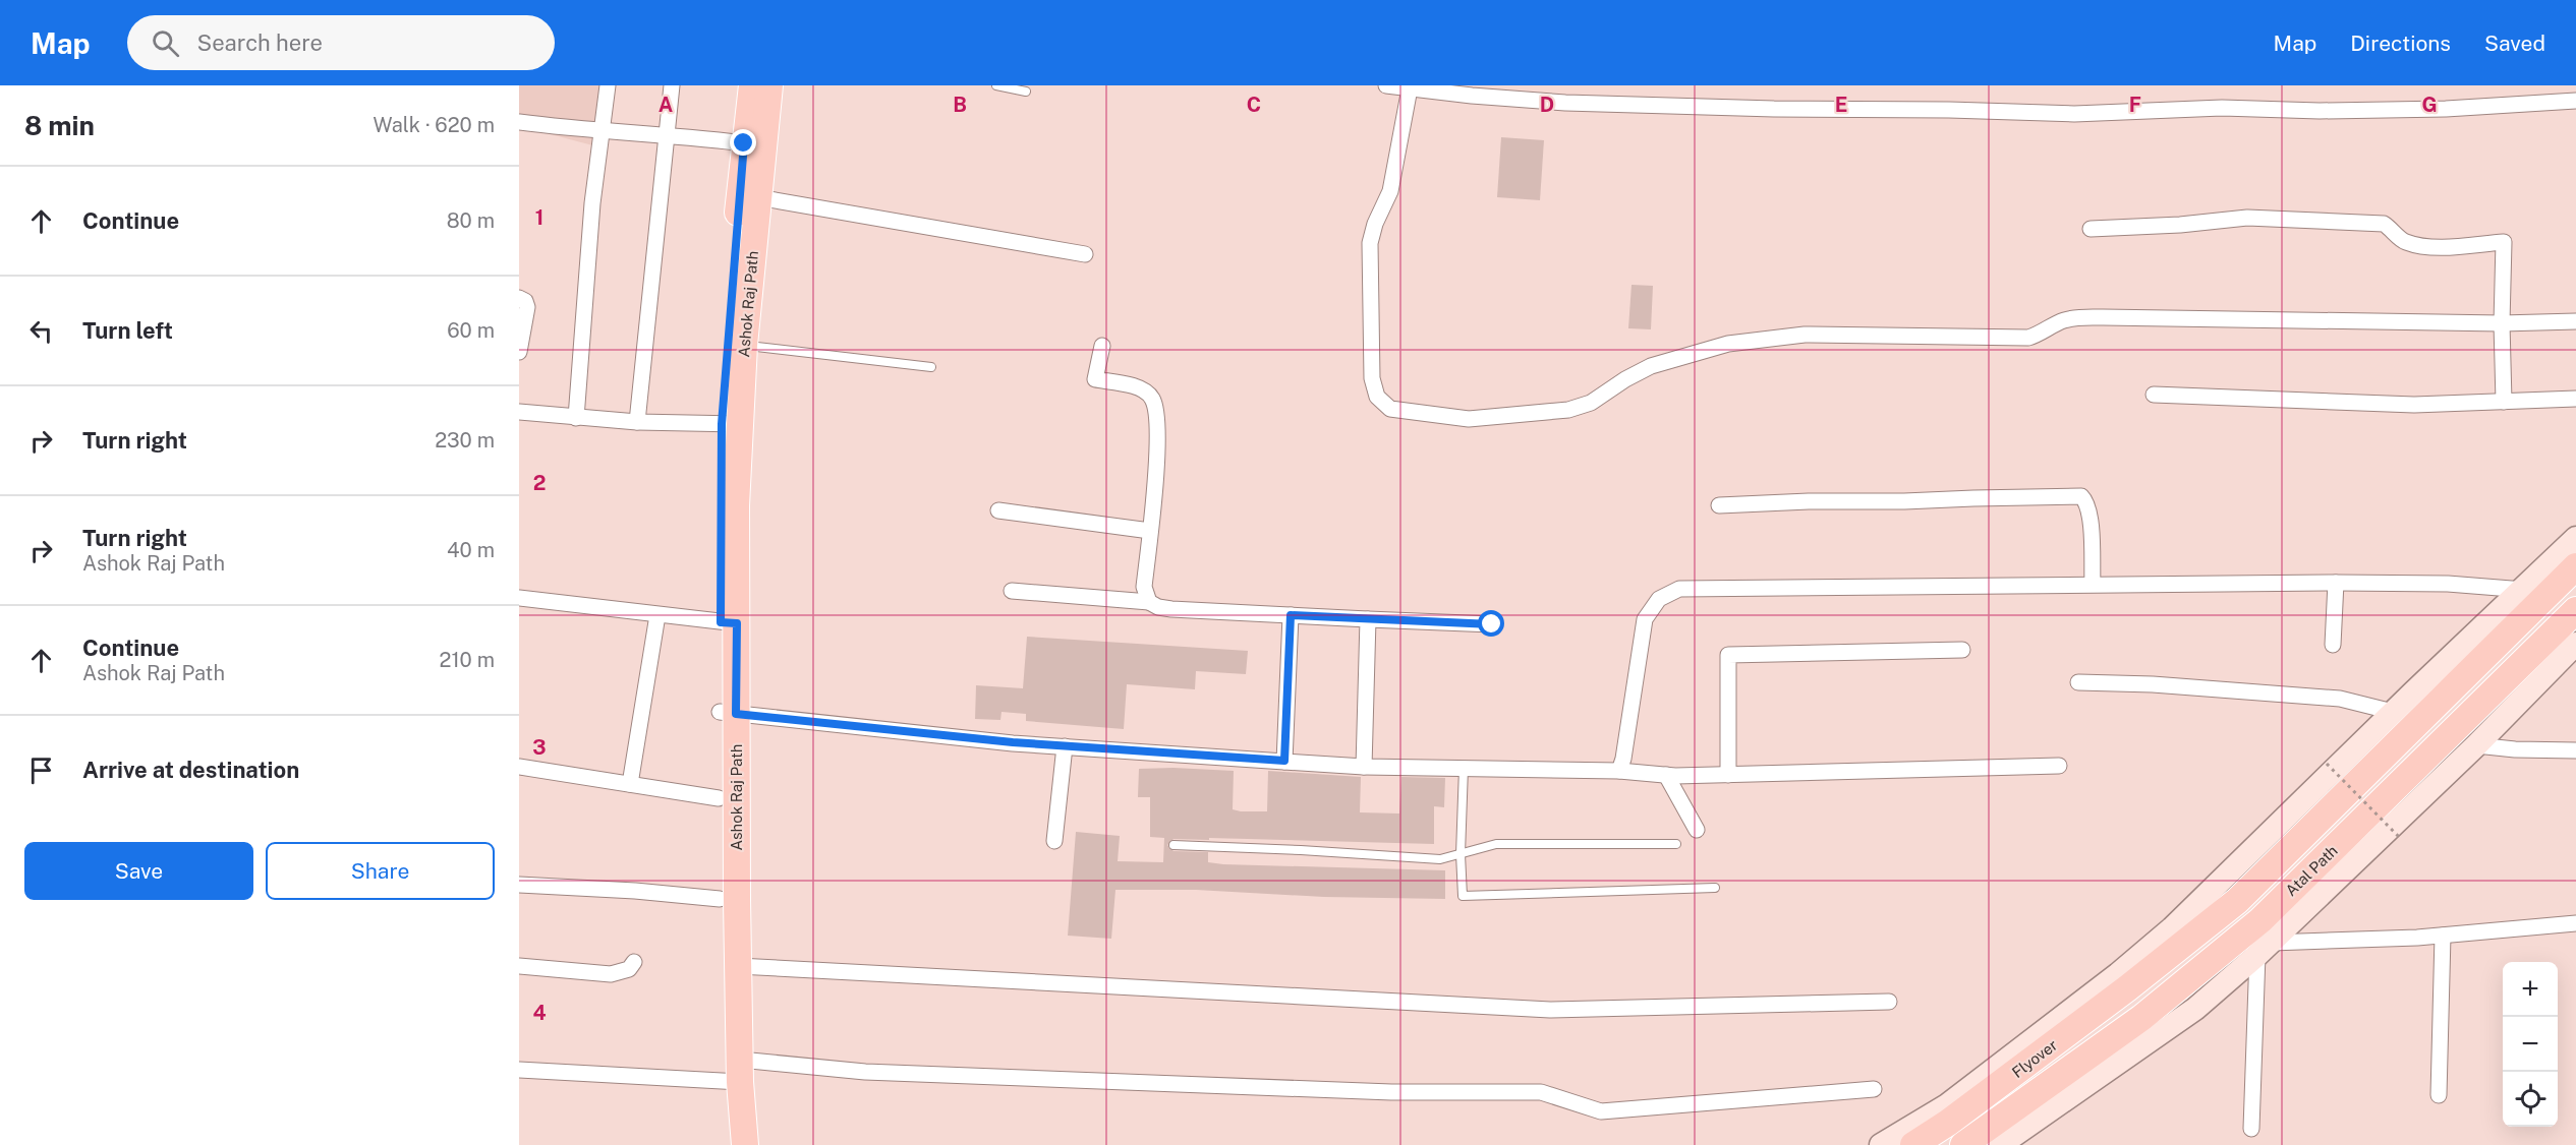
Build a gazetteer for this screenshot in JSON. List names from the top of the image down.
{
  "streets": {
    "main road": ["Ashok Raj Path", "Atal Path", "Flyover"]
  },
  "page": {
    "header": "Map",
    "search": "Search here",
    "nav": ["Map", "Directions", "Saved"],
    "heading": ["8 min", "Walk · 620 m"],
    "list": [
      ["Continue", "80 m"],
      ["Turn left", "60 m"],
      ["Turn right", "230 m"],
      ["Turn right", "Ashok Raj Path", "40 m"],
      ["Continue", "Ashok Raj Path", "210 m"],
      "Arrive at destination"
    ],
    "buttons": ["Save", "Share"],
    "map_buttons": ["+", "−"]
  },
  "grid": {
    "columns": [
      "A",
      "B",
      "C",
      "D",
      "E",
      "F",
      "G"
    ],
    "rows": [
      "1",
      "2",
      "3",
      "4"
    ]
  }
}
